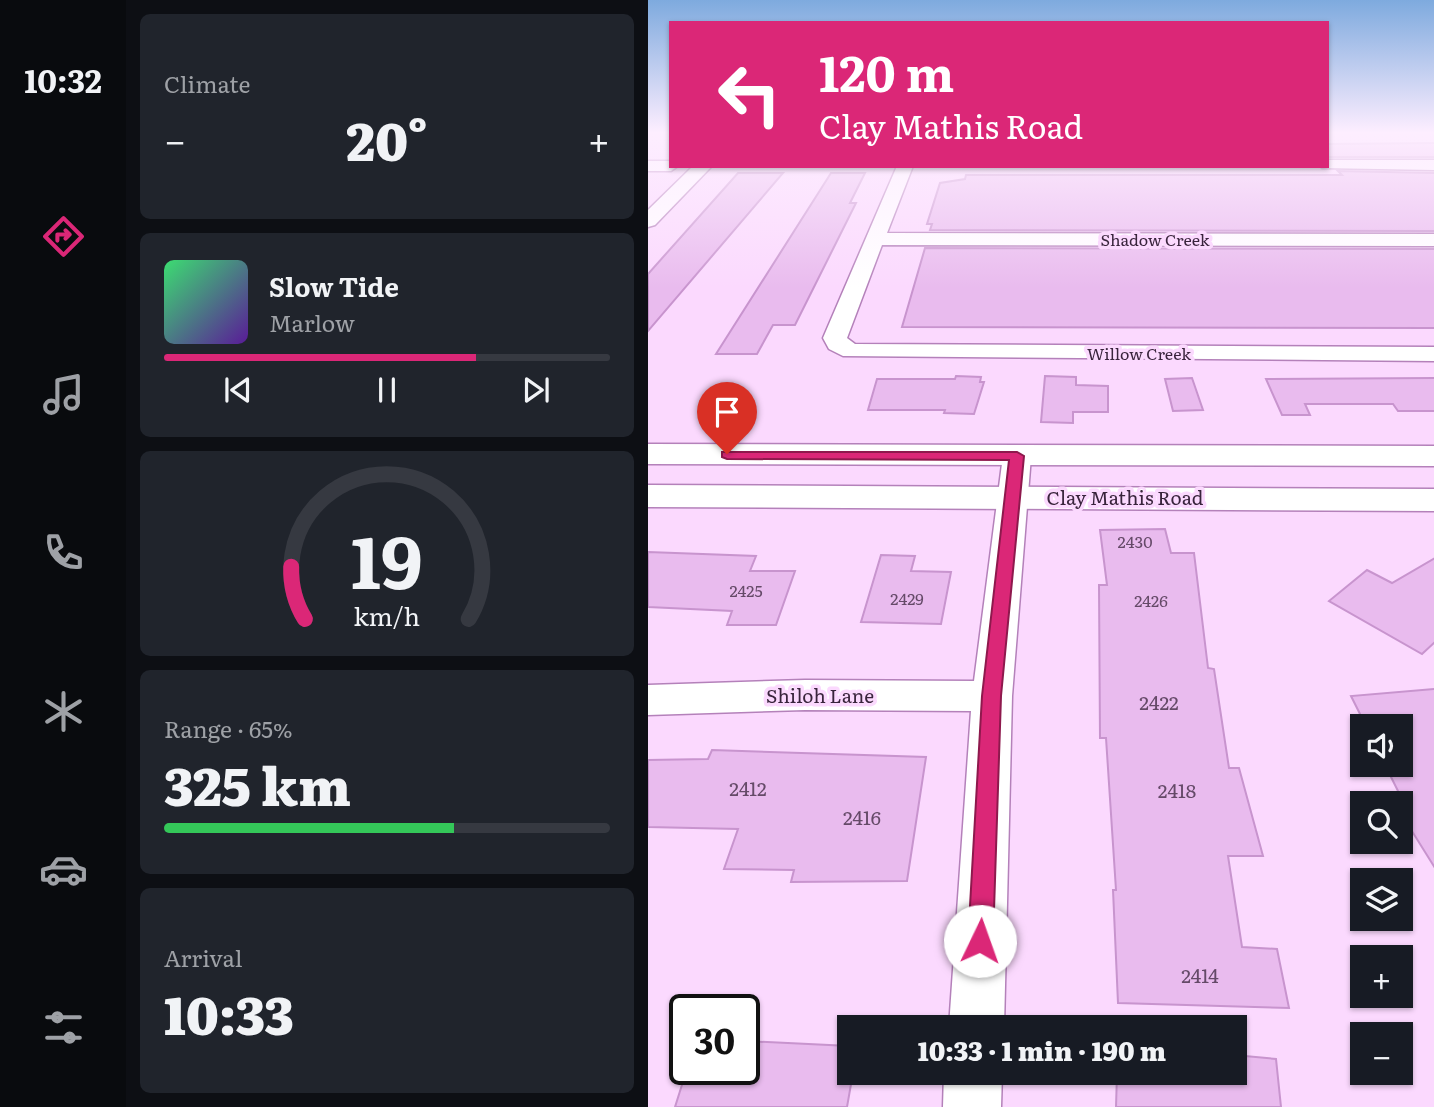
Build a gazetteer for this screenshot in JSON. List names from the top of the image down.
{
  "streets": {
    "main road": ["Clay Mathis Road"],
    "street": ["Shadow Creek", "Willow Creek", "Shiloh Lane"]
  },
  "crossings": [
    ["Shadow Creek", "Willow Creek"]
  ],
  "house_numbers": [
    "2430",
    "2425",
    "2429",
    "2426",
    "2422",
    "2412",
    "2418",
    "2416",
    "2414"
  ],
  "page": {
    "tabs": "10:32",
    "tile": [
      "Climate",
      ["Range · 65%", "325 km"],
      ["Arrival", "10:33"]
    ],
    "turn": ["120 m", "Clay Mathis Road"],
    "heat": ["−", "20°", "+"],
    "song": ["Slow Tide", "Marlow"],
    "map_buttons": ["+", "−"],
    "limit": "30",
    "trip": "10:33 · 1 min · 190 m",
    "gauge": ["19", "km/h"]
  }
}
